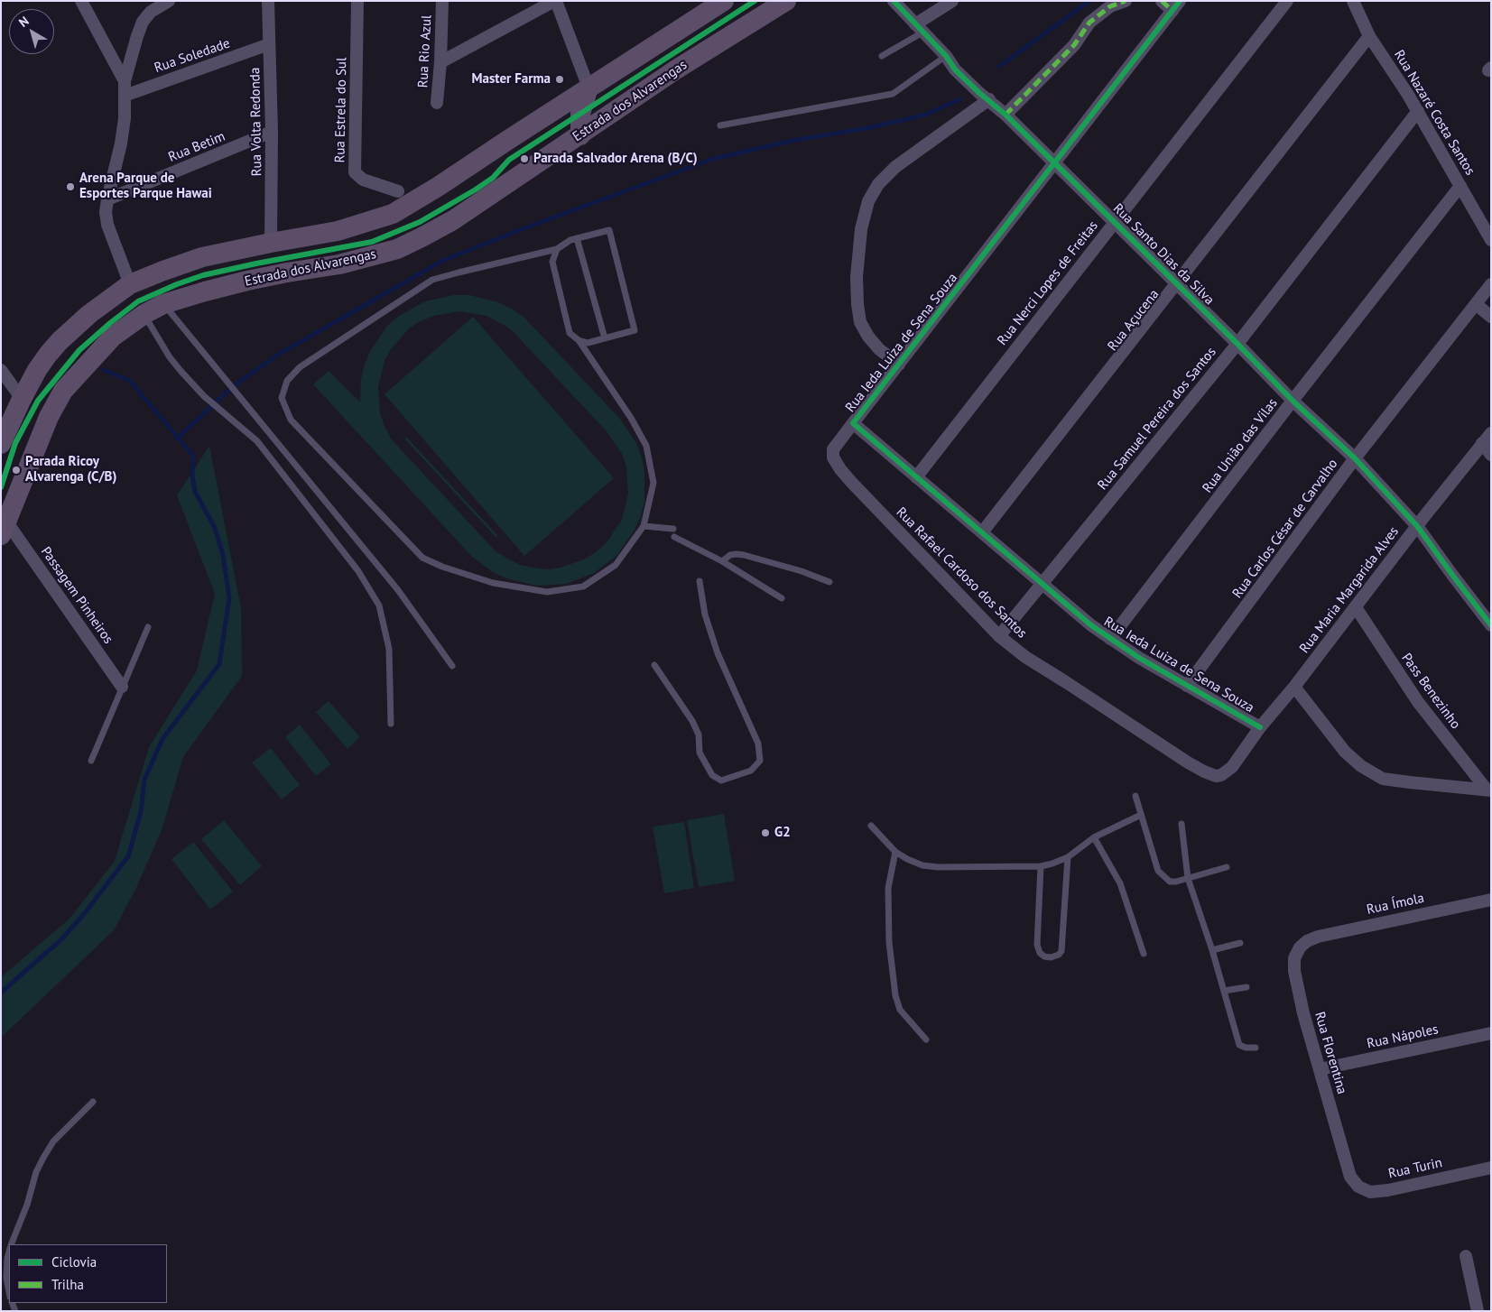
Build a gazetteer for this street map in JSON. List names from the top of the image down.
{
  "streets": {
    "main road": ["Estrada dos Alvarengas"],
    "street": [
      "Rua Rio Azul",
      "Rua Soledade",
      "Rua Estrela do Sul",
      "Rua Nazaré Costa Santos",
      "Rua Volta Redonda",
      "Rua Betim",
      "Rua Santo Dias da Silva",
      "Rua Nerci Lopes de Freitas",
      "Rua Açucena",
      "Rua Ieda Luiza de Sena Souza",
      "Rua Samuel Pereira dos Santos",
      "Rua União das Vilas",
      "Rua Carlos César de Carvalho",
      "Rua Rafael Cardoso dos Santos",
      "Rua Maria Margarida Alves",
      "Passagem Pinheiros",
      "Pass Benezinho",
      "Rua Ímola",
      "Rua Nápoles",
      "Rua Florentina",
      "Rua Turin"
    ]
  },
  "crossings": [
    ["Rua Soledade", "Rua Volta Redonda"],
    ["Estrada dos Alvarengas", "Passagem Pinheiros"],
    ["Rua Nazaré Costa Santos", "Rua Açucena"],
    ["Rua Nazaré Costa Santos", "Rua Samuel Pereira dos Santos"],
    ["Rua Nazaré Costa Santos", "Rua União das Vilas"],
    ["Rua Volta Redonda", "Rua Betim"],
    ["Rua Santo Dias da Silva", "Rua Nerci Lopes de Freitas"],
    ["Rua Santo Dias da Silva", "Rua Açucena"],
    ["Rua Santo Dias da Silva", "Rua Ieda Luiza de Sena Souza"],
    ["Rua Santo Dias da Silva", "Rua Samuel Pereira dos Santos"],
    ["Rua Santo Dias da Silva", "Rua União das Vilas"],
    ["Rua Santo Dias da Silva", "Rua Carlos César de Carvalho"],
    ["Rua Santo Dias da Silva", "Rua Maria Margarida Alves"],
    ["Rua Nerci Lopes de Freitas", "Rua Ieda Luiza de Sena Souza"],
    ["Rua Açucena", "Rua Ieda Luiza de Sena Souza"],
    ["Rua Ieda Luiza de Sena Souza", "Rua Samuel Pereira dos Santos"],
    ["Rua Ieda Luiza de Sena Souza", "Rua União das Vilas"],
    ["Rua Ieda Luiza de Sena Souza", "Rua Carlos César de Carvalho"],
    ["Rua Ieda Luiza de Sena Souza", "Rua Rafael Cardoso dos Santos"],
    ["Rua Ieda Luiza de Sena Souza", "Rua Maria Margarida Alves"],
    ["Rua Samuel Pereira dos Santos", "Rua Rafael Cardoso dos Santos"],
    ["Rua Rafael Cardoso dos Santos", "Rua Maria Margarida Alves"],
    ["Rua Maria Margarida Alves", "Pass Benezinho"],
    ["Rua Ímola", "Rua Florentina"],
    ["Rua Nápoles", "Rua Florentina"],
    ["Rua Florentina", "Rua Turin"]
  ],
  "places": [
    "Master Farma",
    "Parada Salvador Arena (B/C)",
    "Arena Parque de Esportes Parque Hawai",
    "Parada Ricoy Alvarenga (C/B)",
    "G2"
  ],
  "legend": ["Ciclovia", "Trilha"],
  "north": "top left"
}
